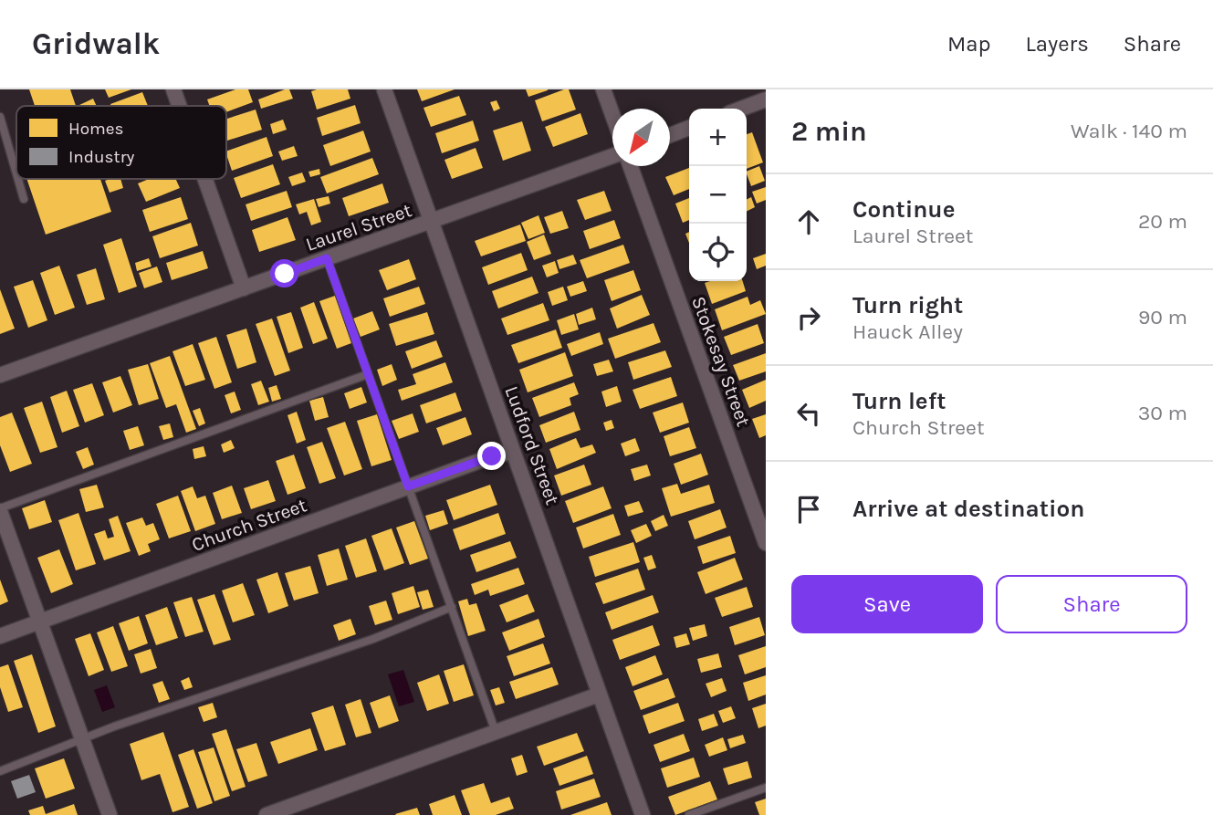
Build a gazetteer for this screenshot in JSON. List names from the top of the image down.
{
  "streets": {
    "street": [
      "Laurel Street",
      "Stokesay Street",
      "Ludford Street",
      "Church Street"
    ]
  },
  "crossings": [
    ["Laurel Street", "Ludford Street"],
    ["Ludford Street", "Church Street"]
  ],
  "legend": ["Homes", "Industry"],
  "north": "bottom left",
  "page": {
    "header": "Gridwalk",
    "nav": ["Map", "Layers", "Share"],
    "heading": ["2 min", "Walk · 140 m"],
    "map_buttons": ["+", "−"],
    "list": [
      ["Continue", "Laurel Street", "20 m"],
      ["Turn right", "Hauck Alley", "90 m"],
      ["Turn left", "Church Street", "30 m"],
      "Arrive at destination"
    ],
    "buttons": ["Save", "Share"]
  }
}
